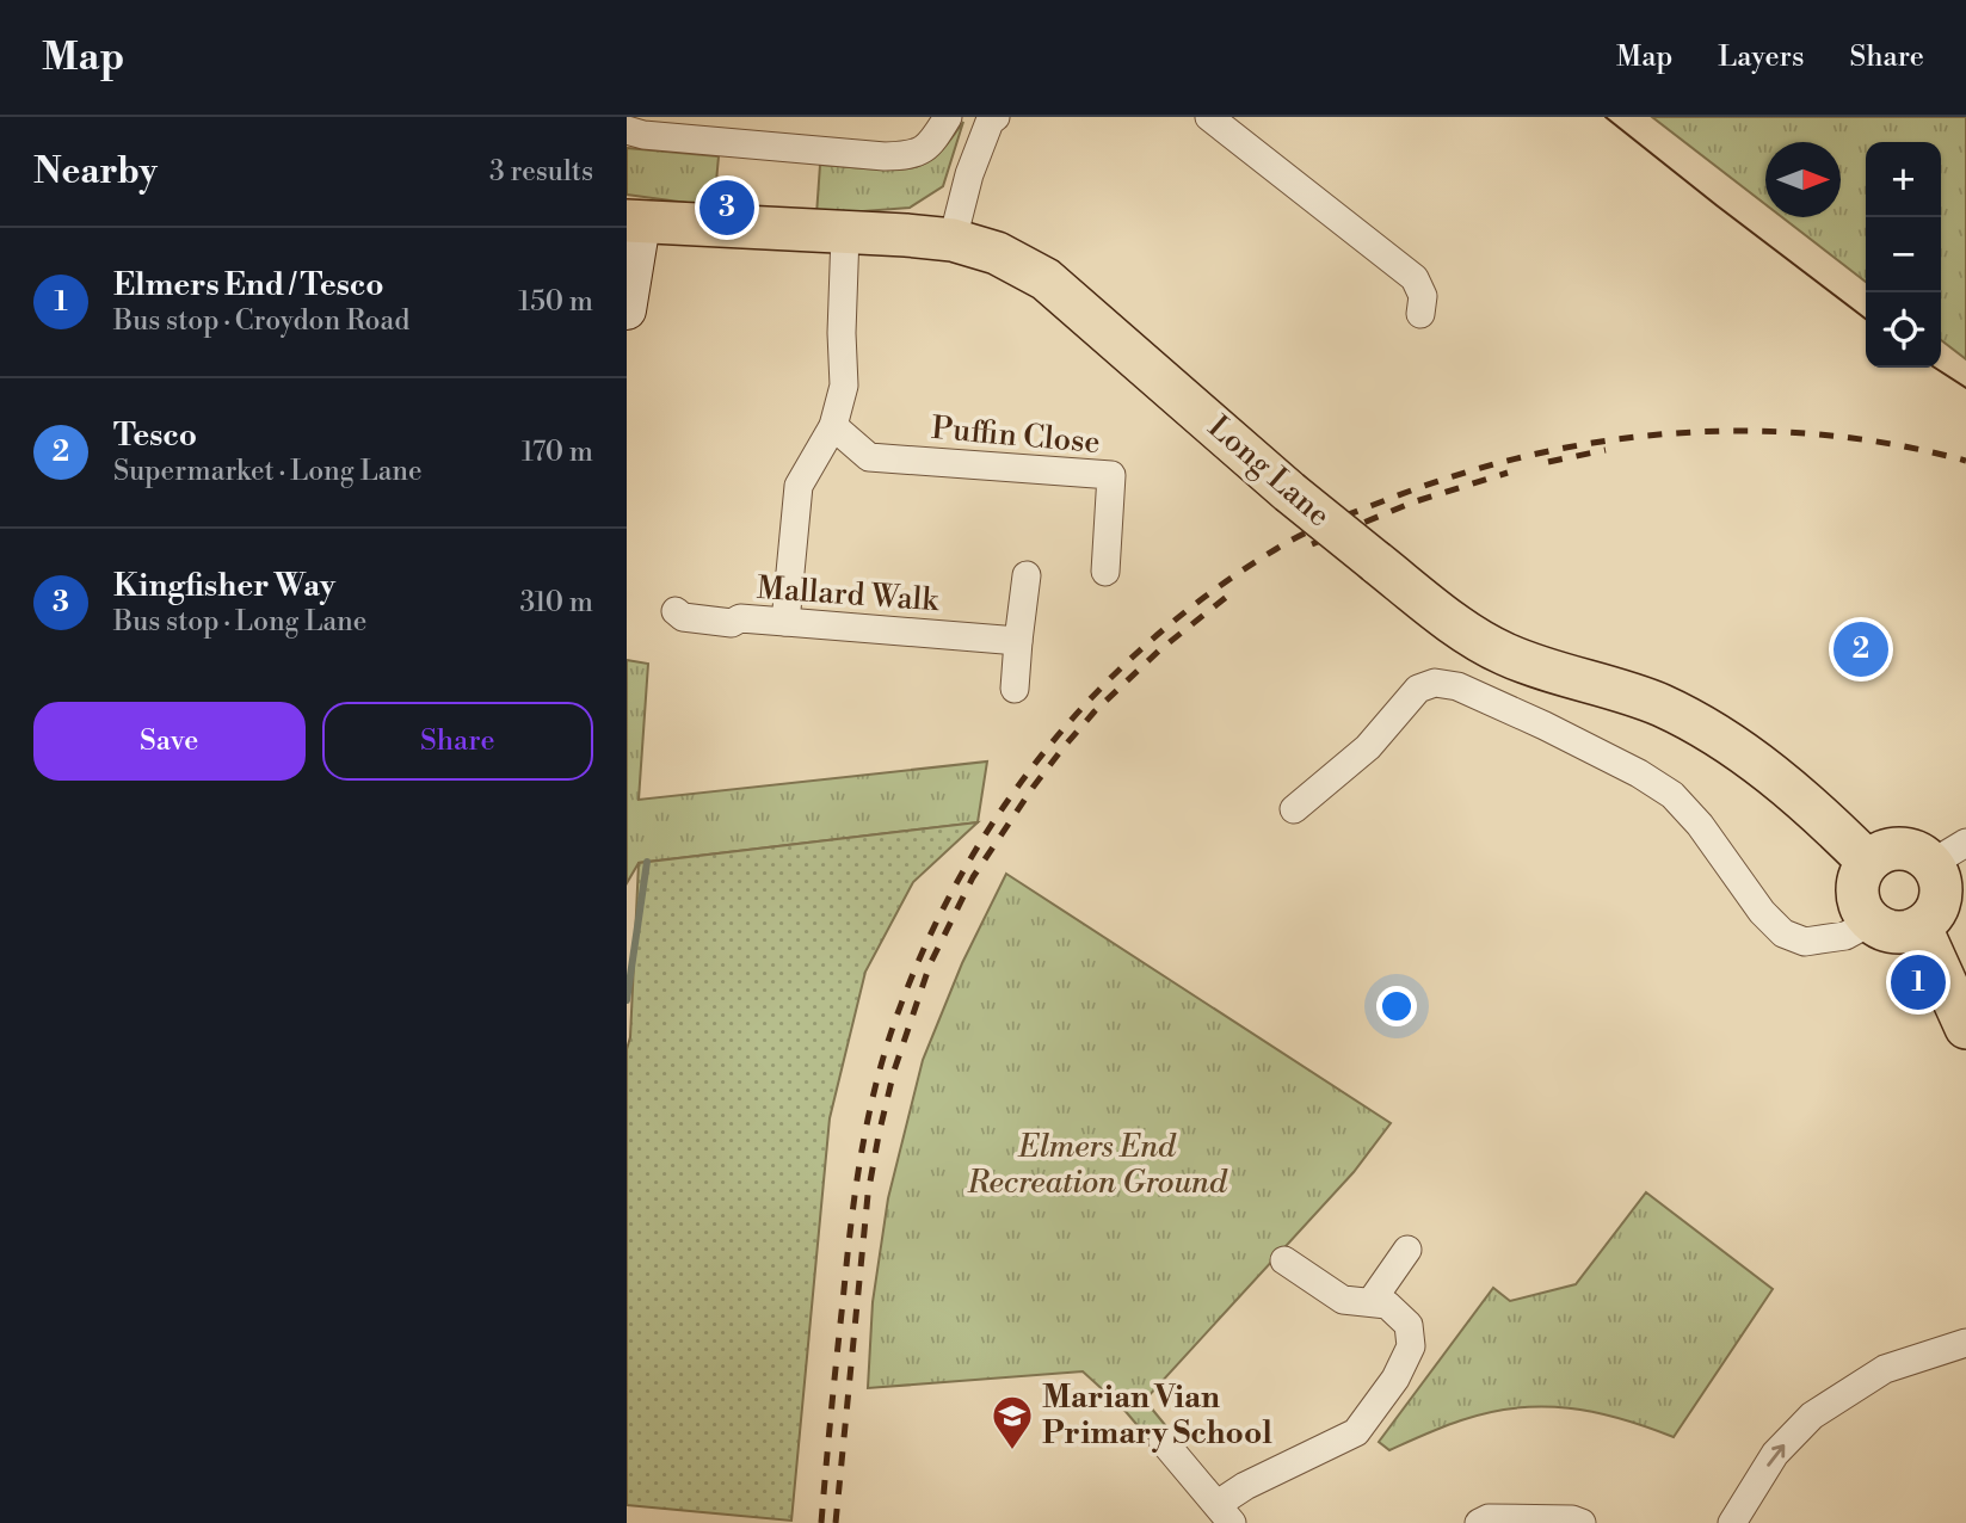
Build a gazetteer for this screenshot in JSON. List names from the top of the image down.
{
  "streets": {
    "main road": ["Long Lane"],
    "street": ["Puffin Close", "Mallard Walk"]
  },
  "parks": ["Elmers End Recreation Ground"],
  "places": {
    "school or university": ["Marian Vian Primary School"]
  },
  "north": "right",
  "page": {
    "header": "Map",
    "nav": ["Map", "Layers", "Share"],
    "heading": ["Nearby", "3 results"],
    "map_buttons": ["+", "−"],
    "pins": ["3", "2", "1"],
    "list": [
      {
        "mark": "1",
        "name": "Elmers End / Tesco",
        "note": "Bus stop · Croydon Road",
        "value": "150 m"
      },
      {
        "mark": "2",
        "name": "Tesco",
        "note": "Supermarket · Long Lane",
        "value": "170 m"
      },
      {
        "mark": "3",
        "name": "Kingfisher Way",
        "note": "Bus stop · Long Lane",
        "value": "310 m"
      }
    ],
    "buttons": ["Save", "Share"]
  }
}
